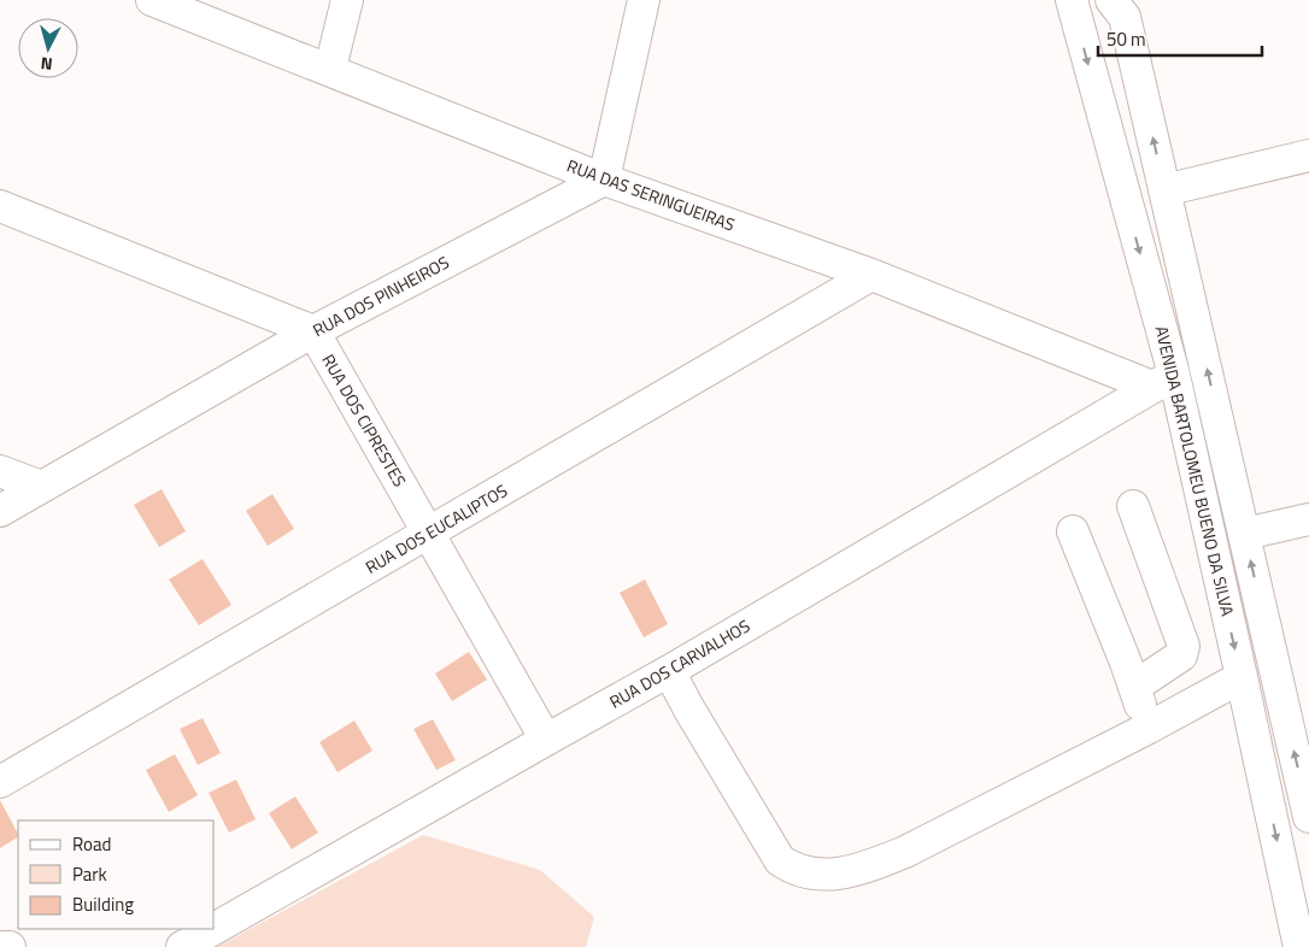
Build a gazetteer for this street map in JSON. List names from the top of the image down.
{
  "streets": {
    "street": [
      "RUA DAS SERINGUEIRAS",
      "RUA DOS PINHEIROS",
      "RUA DOS CIPRESTES",
      "AVENIDA BARTOLOMEU BUENO DA SILVA",
      "RUA DOS EUCALIPTOS",
      "RUA DOS CARVALHOS"
    ]
  },
  "crossings": [
    ["RUA DAS SERINGUEIRAS", "RUA DOS PINHEIROS"],
    ["RUA DAS SERINGUEIRAS", "AVENIDA BARTOLOMEU BUENO DA SILVA"],
    ["RUA DAS SERINGUEIRAS", "RUA DOS EUCALIPTOS"],
    ["RUA DAS SERINGUEIRAS", "RUA DOS CARVALHOS"],
    ["RUA DOS PINHEIROS", "RUA DOS CIPRESTES"],
    ["RUA DOS CIPRESTES", "RUA DOS EUCALIPTOS"],
    ["RUA DOS CIPRESTES", "RUA DOS CARVALHOS"],
    ["AVENIDA BARTOLOMEU BUENO DA SILVA", "RUA DOS CARVALHOS"]
  ],
  "legend": ["Road", "Park", "Building"],
  "scale_bar": "50 m",
  "north": "bottom"
}
